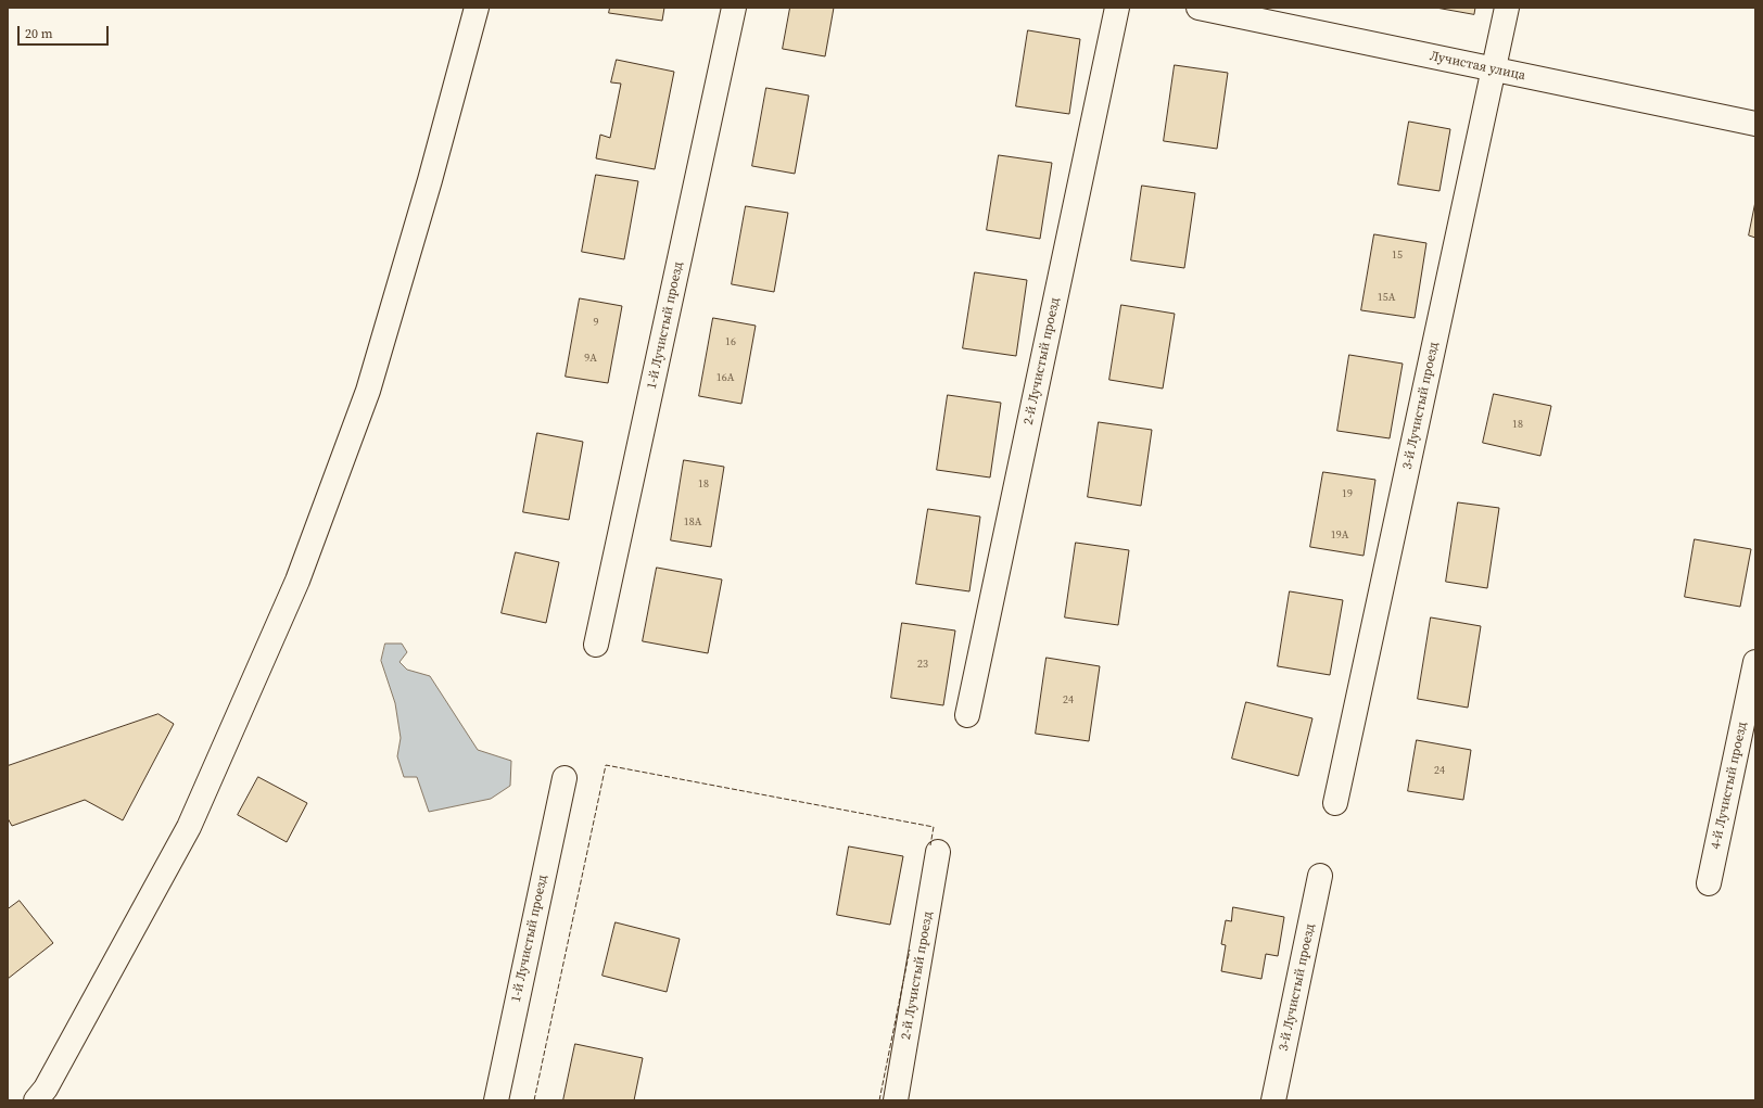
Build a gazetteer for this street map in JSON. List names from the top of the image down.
{
  "streets": {
    "street": [
      "Лучистая улица",
      "1-й Лучистый проезд",
      "2-й Лучистый проезд",
      "3-й Лучистый проезд",
      "4-й Лучистый проезд"
    ]
  },
  "crossings": [
    ["Лучистая улица", "3-й Лучистый проезд"]
  ],
  "house_numbers": [
    "15",
    "15А",
    "9",
    "16",
    "9А",
    "16А",
    "18",
    "18",
    "19",
    "18А",
    "19А",
    "23",
    "24",
    "24"
  ],
  "scale_bar": "20 m"
}
